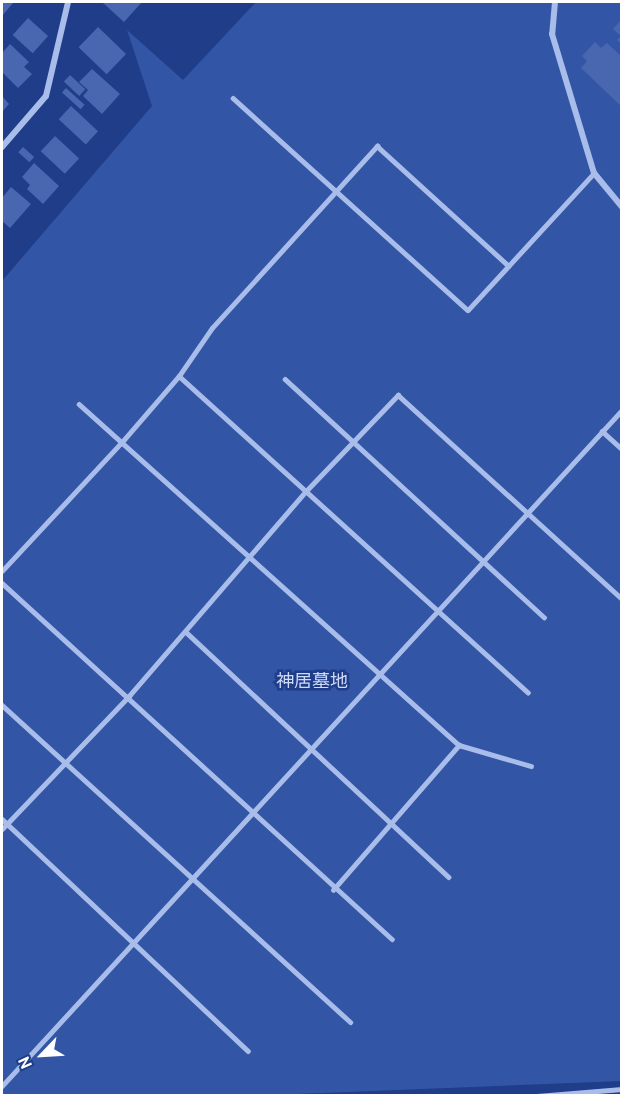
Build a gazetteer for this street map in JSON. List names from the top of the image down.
{
  "parks": ["神居墓地"],
  "north": "bottom left"
}
